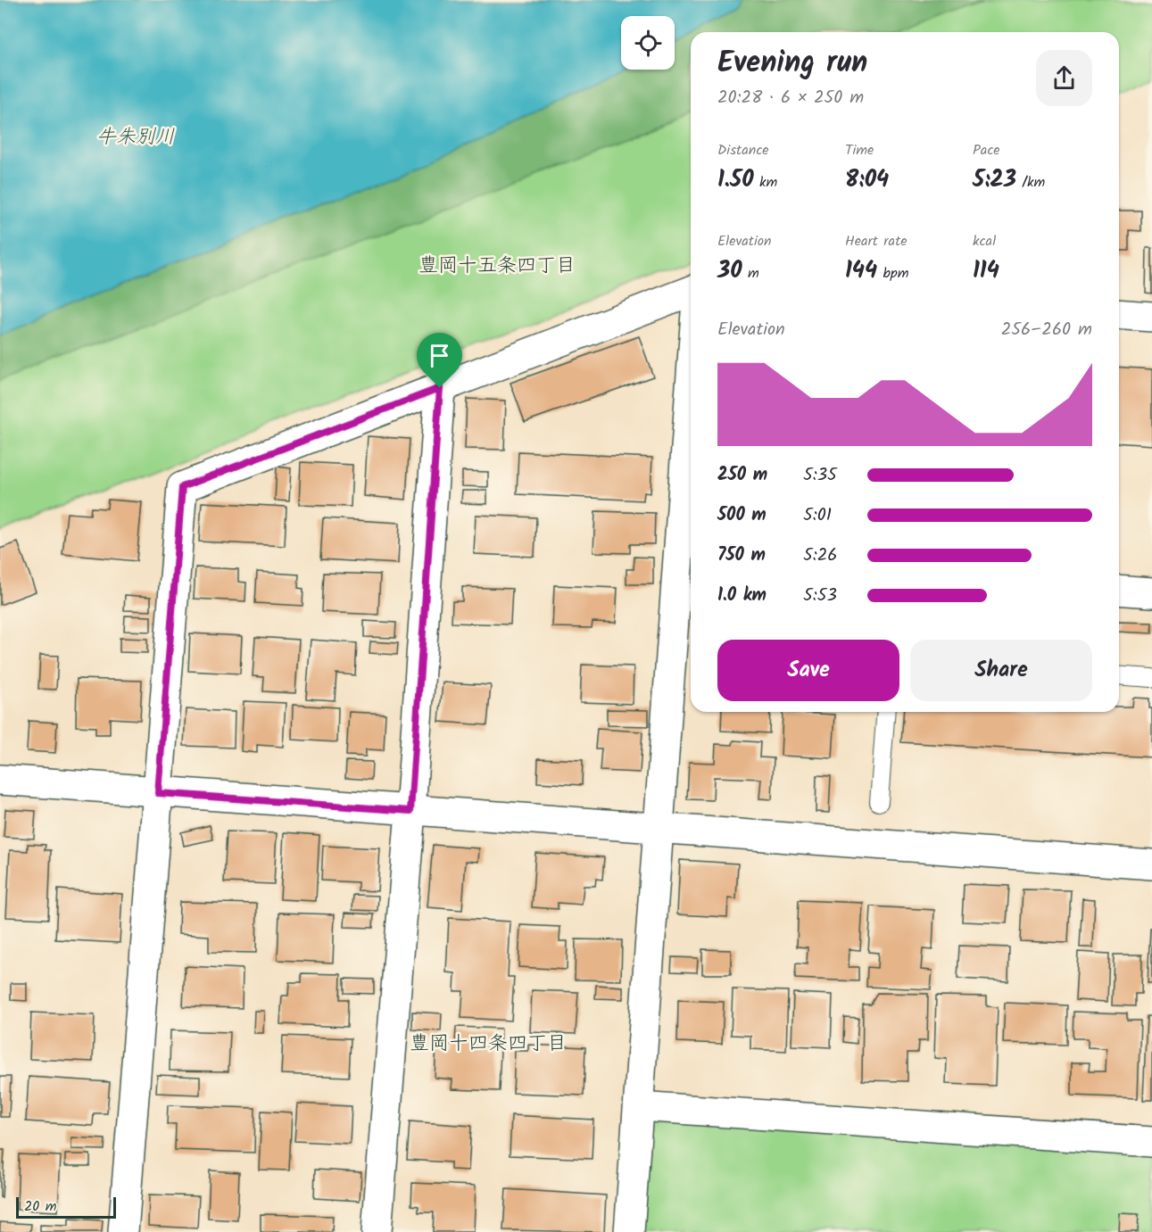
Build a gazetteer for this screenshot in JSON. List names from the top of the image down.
{
  "districts": ["豊岡十五条四丁目", "豊岡十四条四丁目"],
  "water": ["牛朱別川"],
  "scale_bar": "20 m",
  "page": {
    "heading": ["Evening run", "20:28 · 6 × 250 m"],
    "stats": [
      ["Distance", "1.50 km"],
      ["Time", "8:04"],
      ["Pace", "5:23 /km"],
      ["Elevation", "30 m"],
      ["Heart rate", "144 bpm"],
      ["kcal", "114"]
    ],
    "chart": ["Elevation", "256–260 m"],
    "list": [
      {
        "name": "250 m",
        "note": "5:35"
      },
      {
        "name": "500 m",
        "note": "5:01"
      },
      {
        "name": "750 m",
        "note": "5:26"
      },
      {
        "name": "1.0 km",
        "note": "5:53"
      }
    ],
    "buttons": ["Save", "Share"],
    "scale": "20 m"
  }
}
